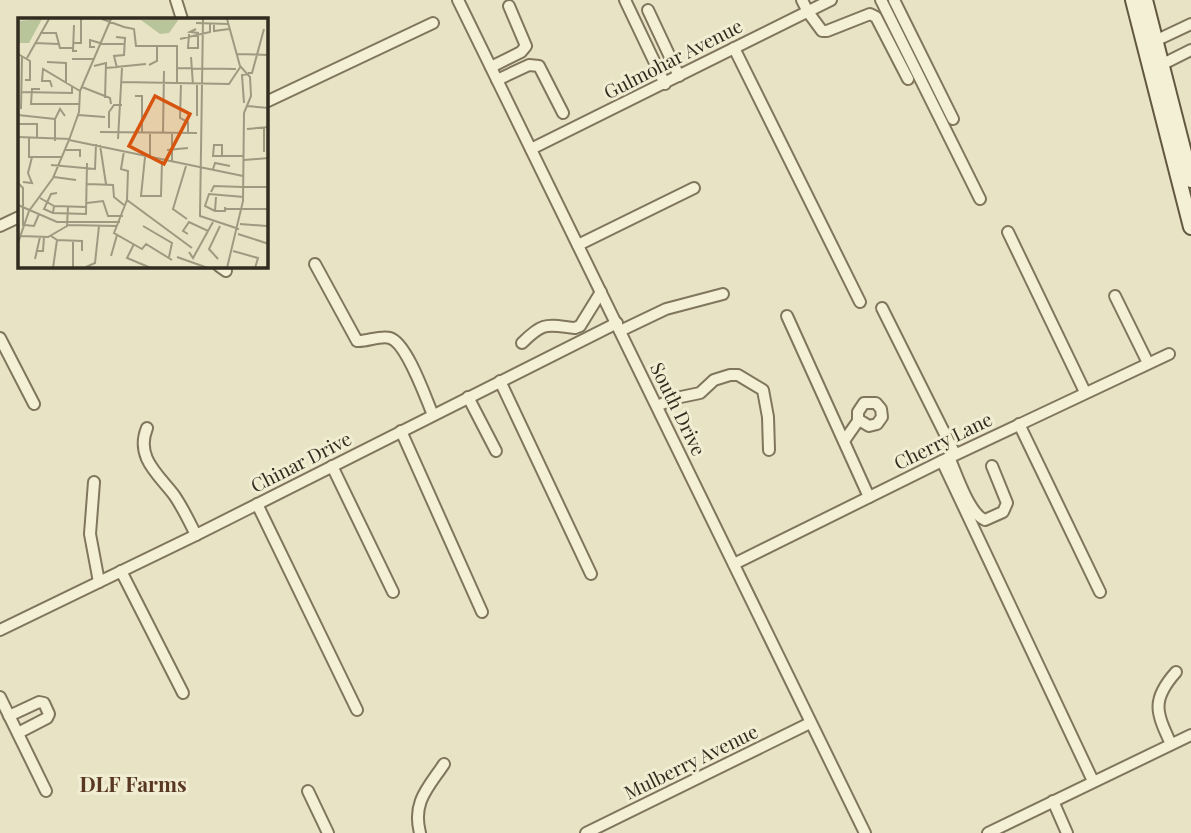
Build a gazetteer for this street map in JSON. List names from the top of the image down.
{
  "streets": {
    "street": [
      "Gulmohar Avenue",
      "South Drive",
      "Cherry Lane",
      "Chinar Drive",
      "Mulberry Avenue"
    ]
  },
  "crossings": [
    ["Gulmohar Avenue", "South Drive"],
    ["South Drive", "Cherry Lane"],
    ["South Drive", "Chinar Drive"],
    ["South Drive", "Mulberry Avenue"]
  ],
  "districts": ["DLF Farms"]
}
